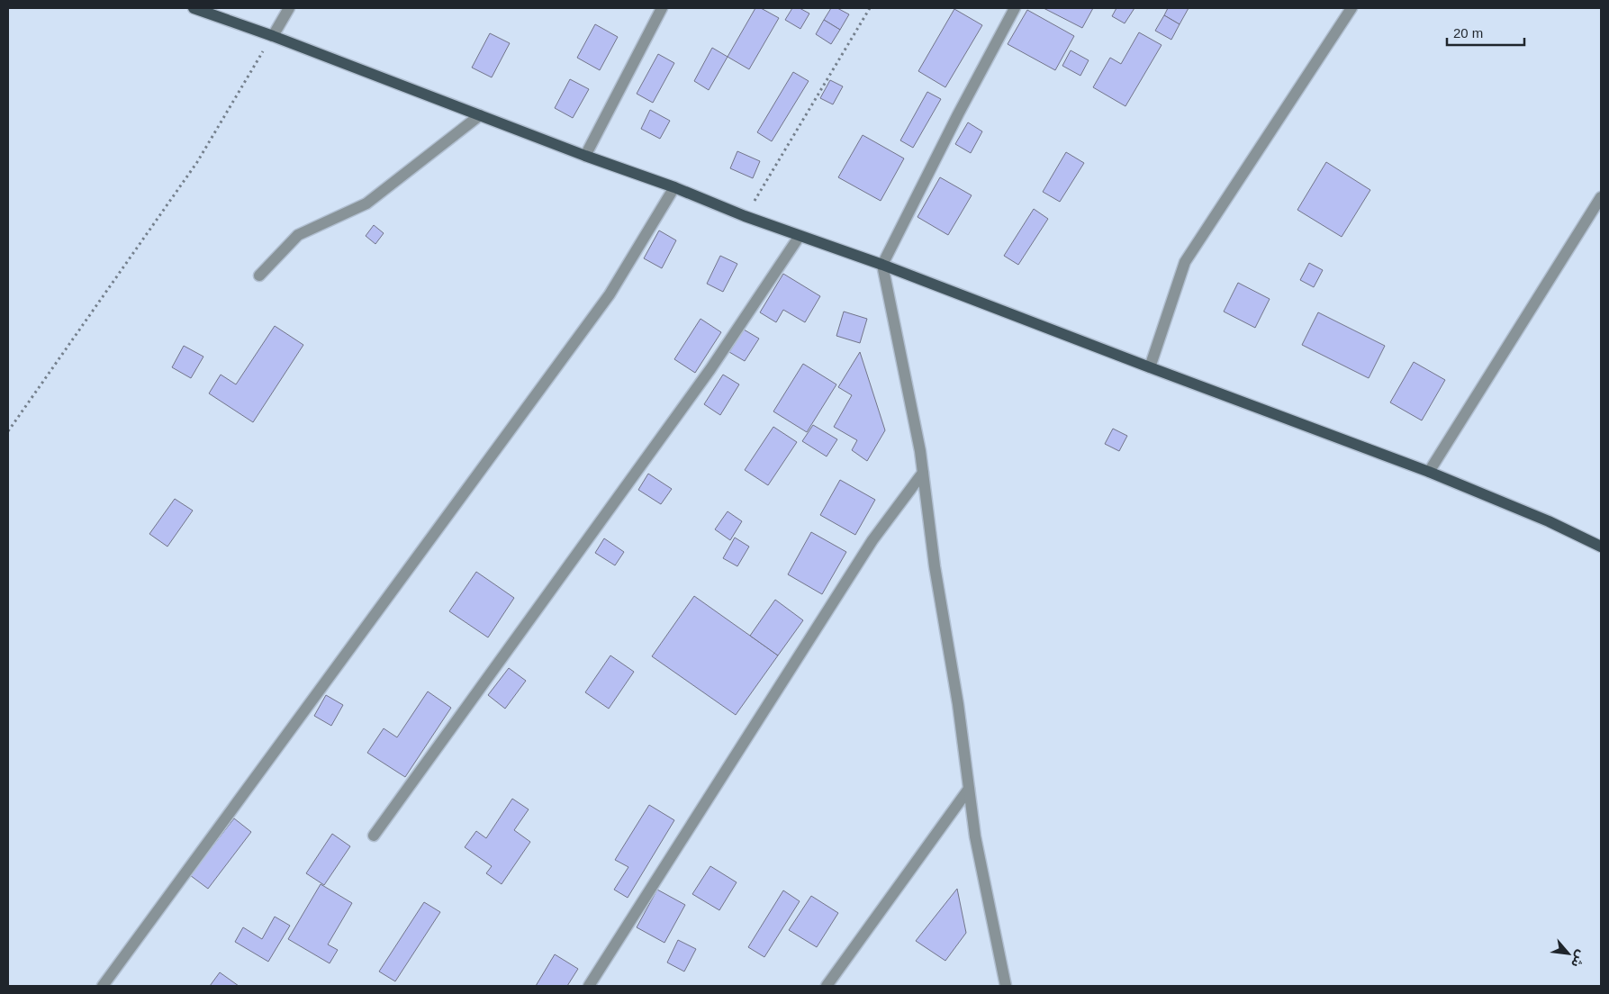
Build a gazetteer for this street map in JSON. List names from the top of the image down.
{
  "scale_bar": "20 m",
  "north": "bottom right"
}
